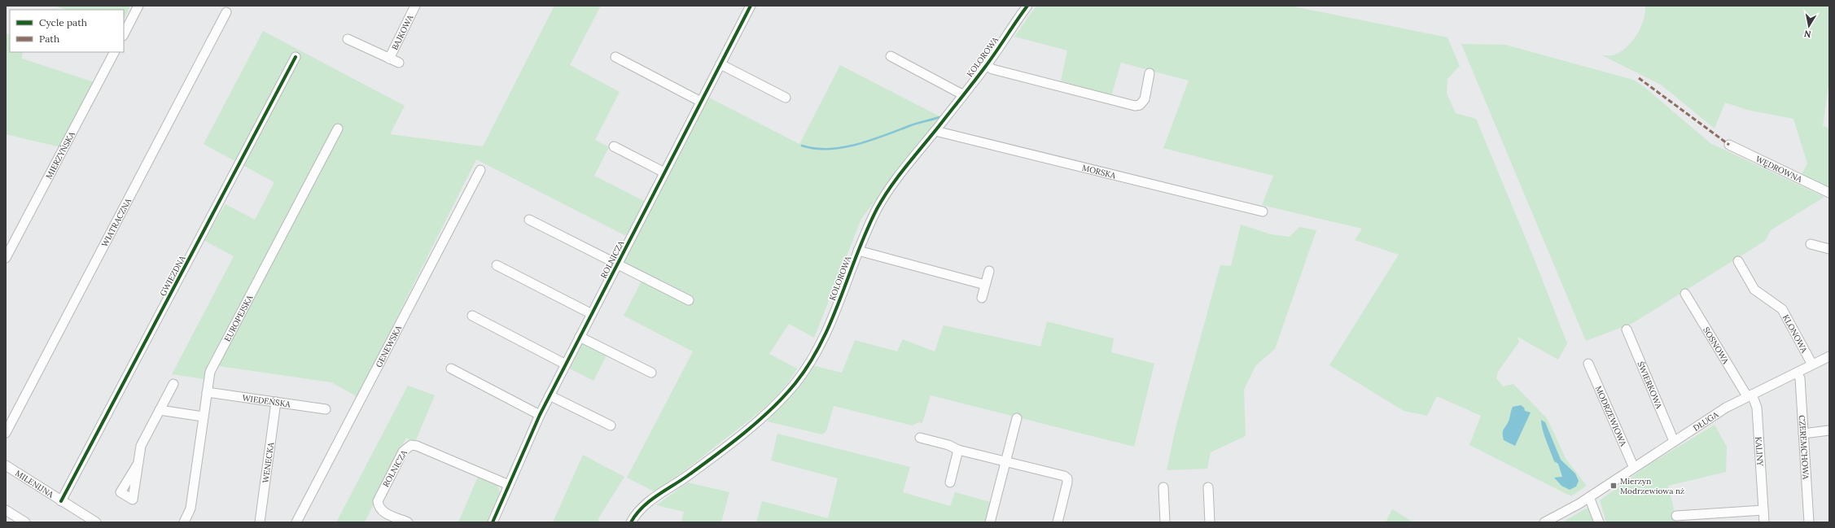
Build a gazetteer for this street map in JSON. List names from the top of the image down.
{
  "streets": {
    "street": [
      "BAJKOWA",
      "KOLOROWA",
      "MIERZYŃSKA",
      "WĘDROWNA",
      "MORSKA",
      "WIATRACZNA",
      "ROLNICZA",
      "GWIEZDNA",
      "EUROPEJSKA",
      "KLONOWA",
      "SOSNOWA",
      "GENEWSKA",
      "ŚWIERKOWA",
      "WIEDEŃSKA",
      "MODRZEWIOWA",
      "DŁUGA",
      "CZEREMCHOWA",
      "KALINY",
      "WENECKA",
      "MILENIJNA"
    ]
  },
  "crossings": [
    ["KOLOROWA", "MORSKA"],
    ["GWIEZDNA", "MILENIJNA"],
    ["EUROPEJSKA", "WIEDEŃSKA"],
    ["KLONOWA", "DŁUGA"],
    ["SOSNOWA", "DŁUGA"],
    ["SOSNOWA", "KALINY"],
    ["ŚWIERKOWA", "DŁUGA"],
    ["WIEDEŃSKA", "WENECKA"],
    ["MODRZEWIOWA", "DŁUGA"],
    ["DŁUGA", "CZEREMCHOWA"],
    ["DŁUGA", "KALINY"]
  ],
  "places": {
    "transit": ["Mierzyn Modrzewiowa nż"]
  },
  "legend": ["Cycle path", "Path"],
  "north": "bottom"
}
